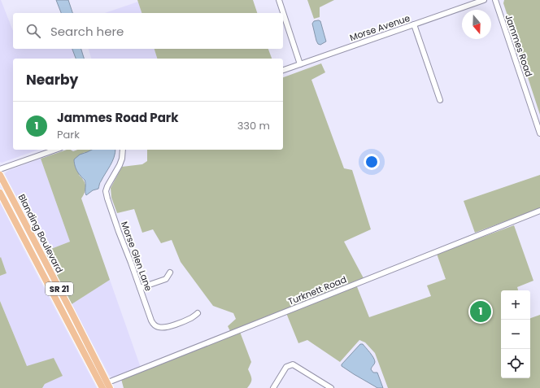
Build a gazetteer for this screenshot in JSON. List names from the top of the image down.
{
  "streets": {
    "main road": ["Blanding Boulevard", "SR 21"],
    "street": [
      "Morse Avenue",
      "Jammes Road",
      "Morse Glen Lane",
      "Turknett Road"
    ]
  },
  "crossings": [
    ["Blanding Boulevard", "Turknett Road"]
  ],
  "north": "bottom",
  "page": {
    "search": "Search here",
    "heading": "Nearby",
    "list": [
      {
        "mark": "1",
        "name": "Jammes Road Park",
        "note": "Park",
        "value": "330 m"
      }
    ],
    "map_buttons": ["+", "−"],
    "pins": "1"
  }
}
